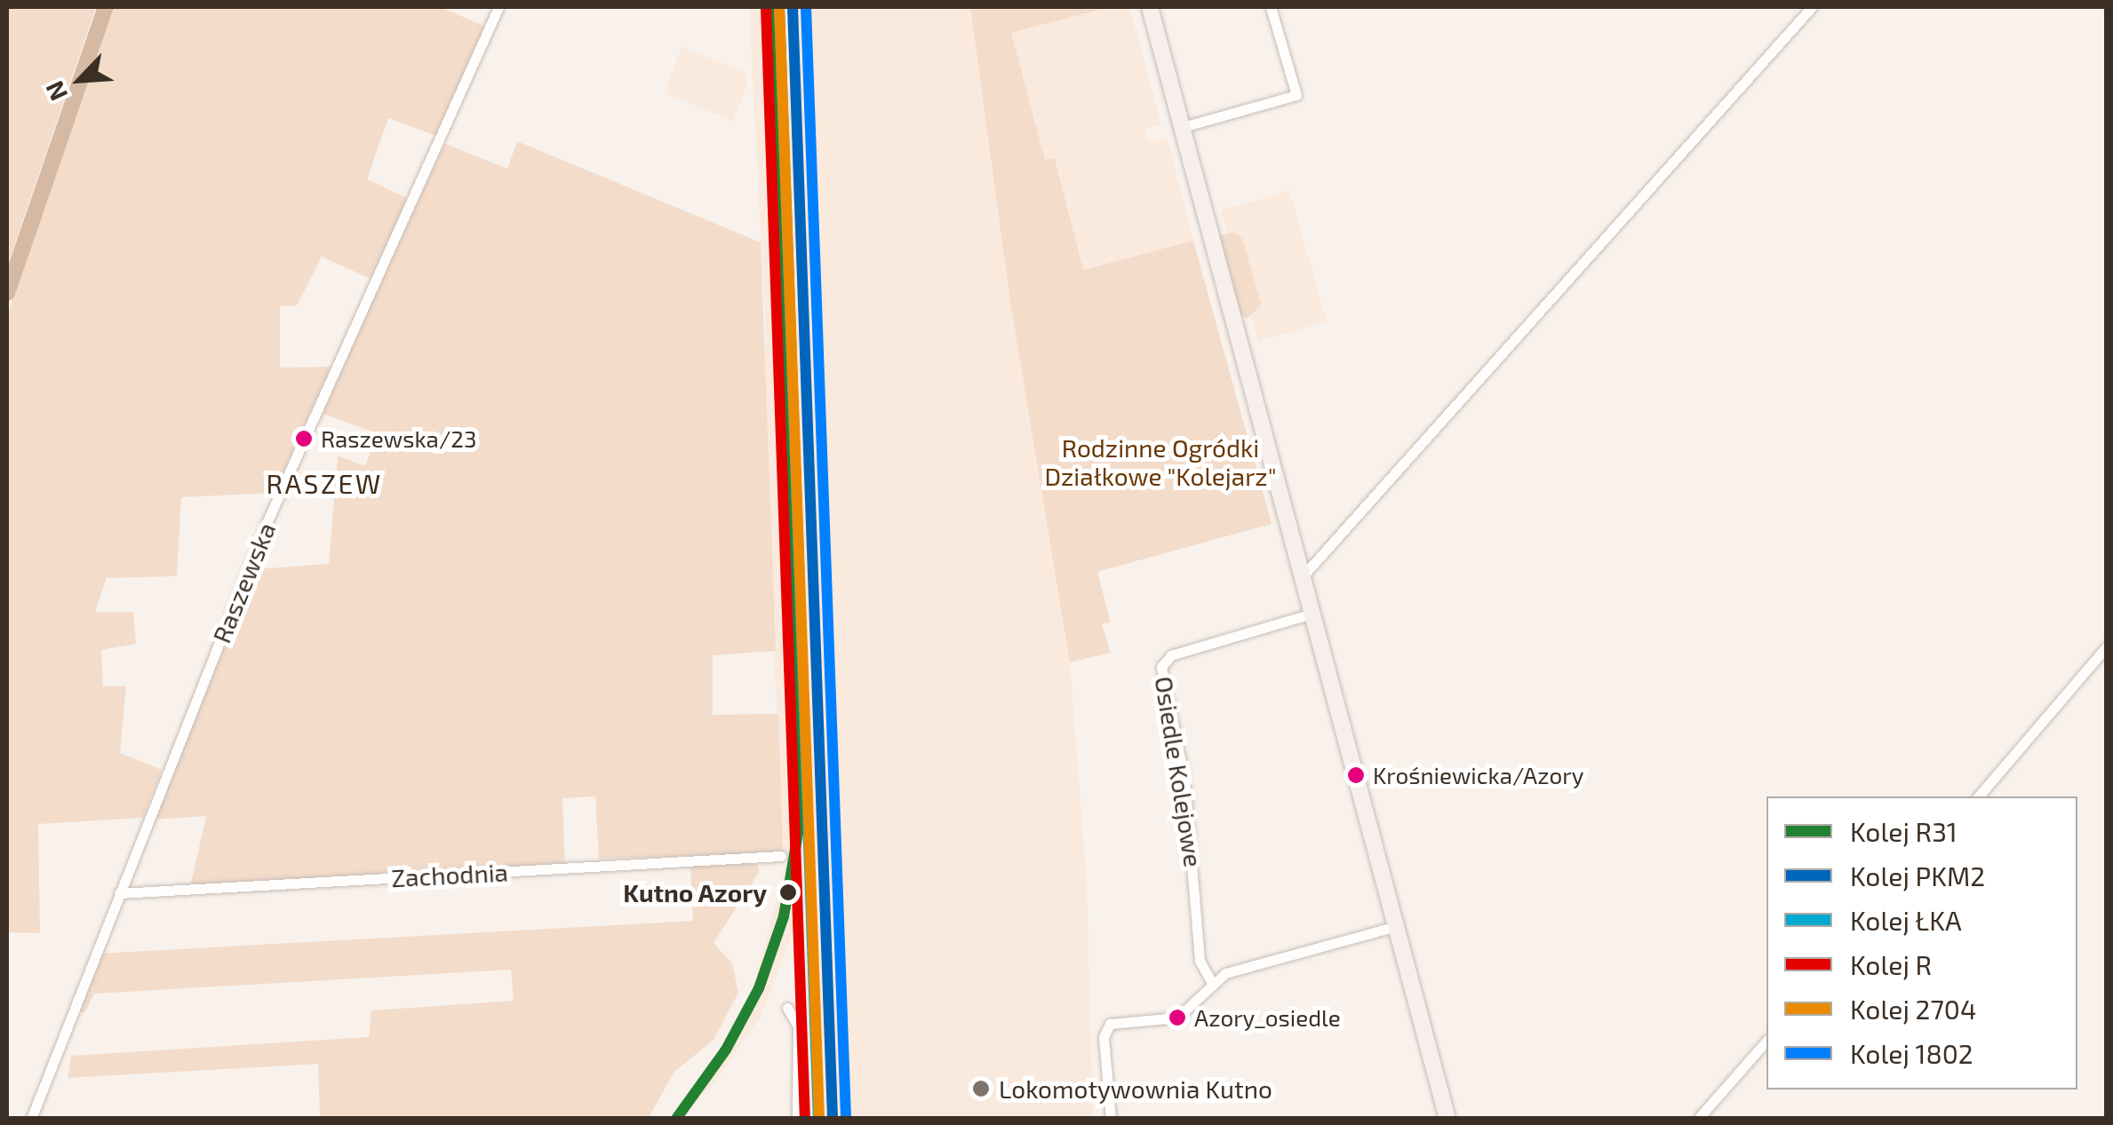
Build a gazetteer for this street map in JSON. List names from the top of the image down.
{
  "streets": {
    "street": ["Raszewska", "Osiedle Kolejowe", "Zachodnia"]
  },
  "crossings": [
    ["Raszewska", "Zachodnia"]
  ],
  "districts": ["RASZEW"],
  "parks": ["Rodzinne Ogródki Działkowe \"Kolejarz\""],
  "places": [
    "Raszewska/23",
    "Krośniewicka/Azory",
    "Kutno Azory",
    "Azory_osiedle",
    "Lokomotywownia Kutno"
  ],
  "lines": [
    "rail line R31",
    "rail line PKM2",
    "rail line ŁKA",
    "rail line 1802",
    "rail line R",
    "rail line 2704"
  ],
  "legend": [
    "Kolej R31",
    "Kolej PKM2",
    "Kolej ŁKA",
    "Kolej R",
    "Kolej 2704",
    "Kolej 1802"
  ],
  "north": "bottom left"
}
